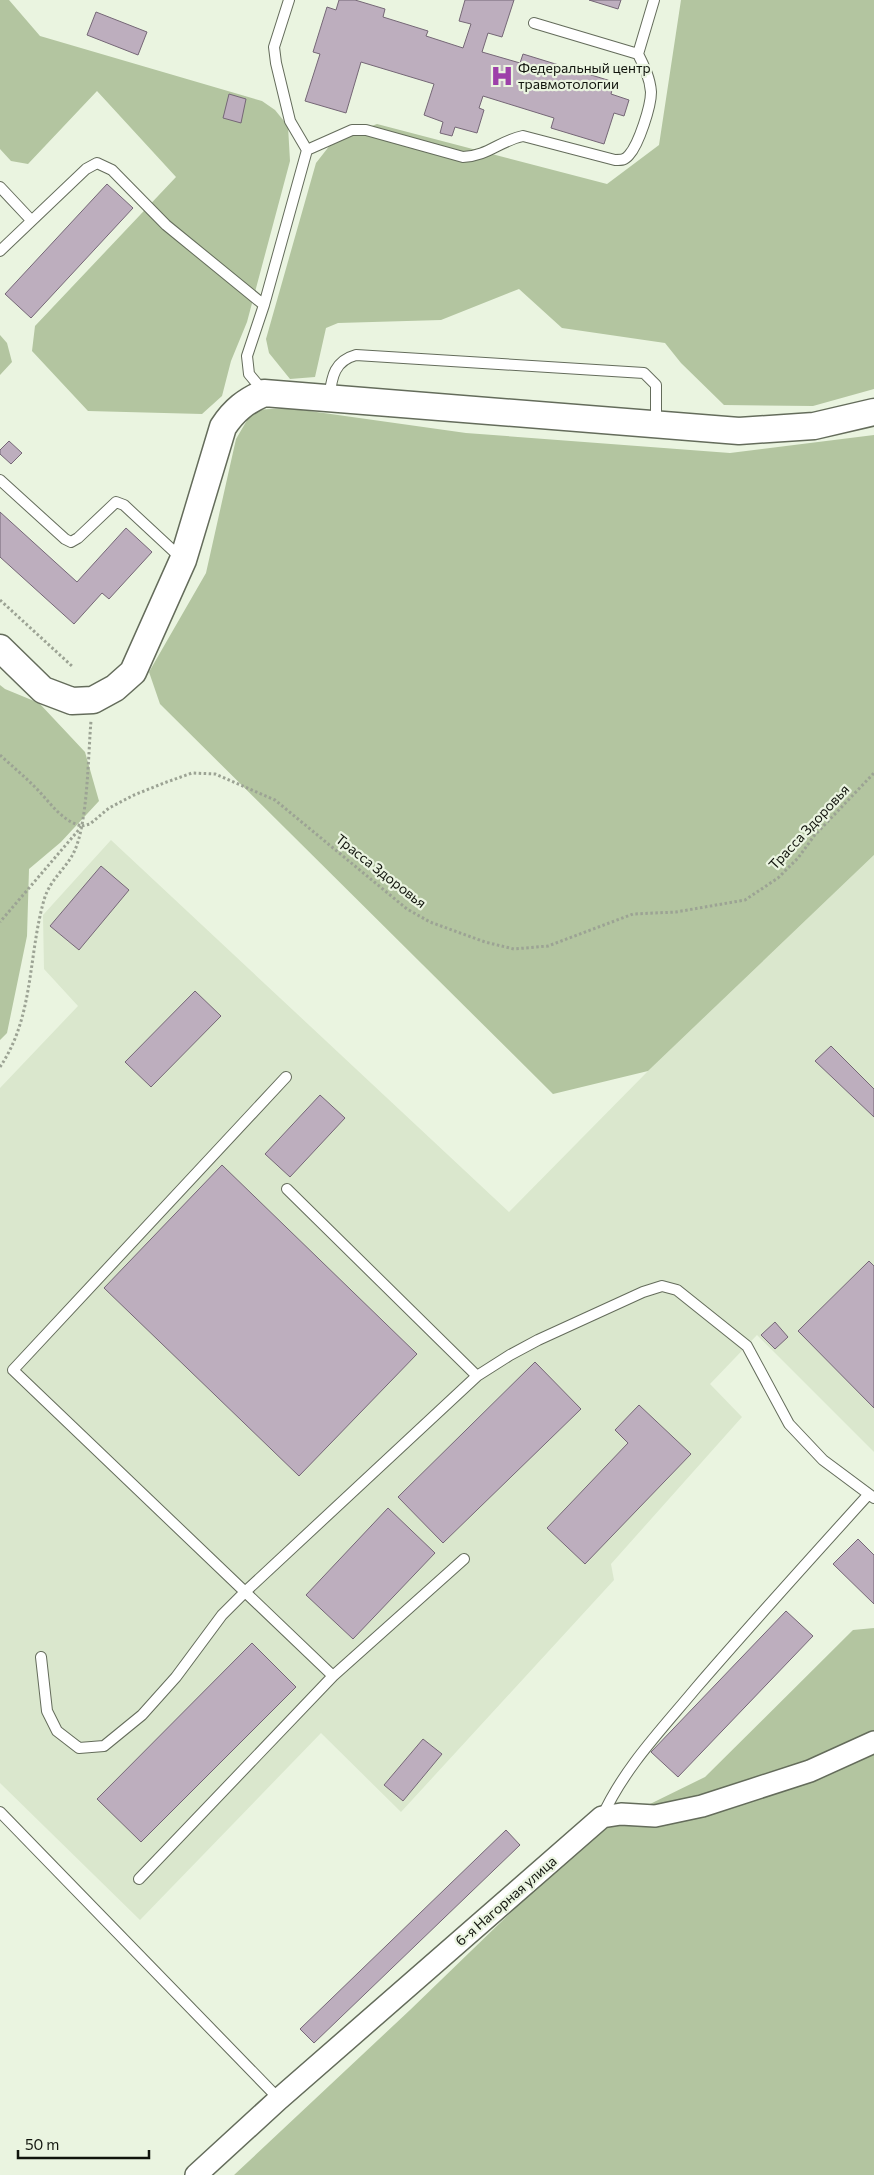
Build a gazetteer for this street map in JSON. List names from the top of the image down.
{
  "streets": {
    "street": ["6-я Нагорная улица"],
    "path": ["Трасса Здоровья"]
  },
  "places": {
    "hospital": ["Федеральный центр травмотологии"]
  },
  "scale_bar": "50 m"
}
